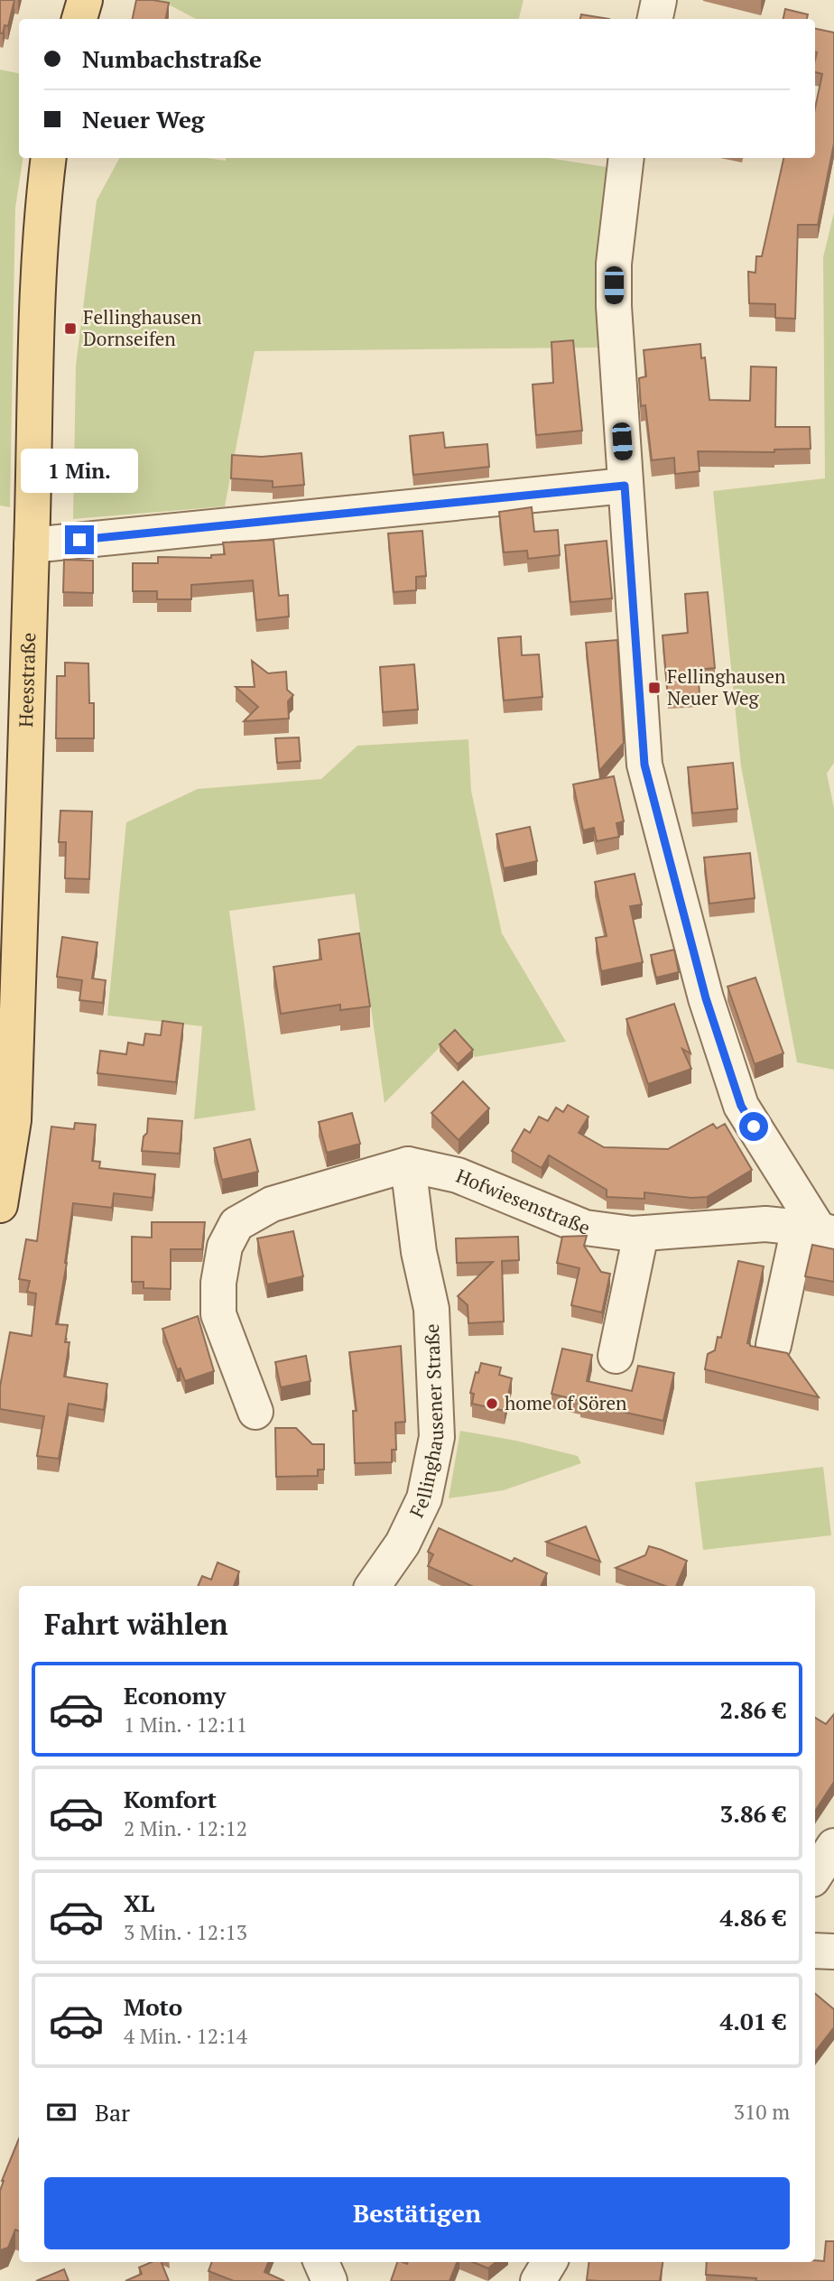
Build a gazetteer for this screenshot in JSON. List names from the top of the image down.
{
  "streets": {
    "main road": ["Heesstraße"],
    "street": ["Hofwiesenstraße", "Fellinghausener Straße"]
  },
  "crossings": [
    ["Hofwiesenstraße", "Fellinghausener Straße"]
  ],
  "places": {
    "transit": ["Fellinghausen Dornseifen", "Fellinghausen Neuer Weg"],
    "other": ["home of Sören"]
  },
  "page": {
    "banner": ["Numbachstraße", "Neuer Weg"],
    "bubble": "1 Min.",
    "heading": "Fahrt wählen",
    "list": [
      {
        "name": "Economy",
        "note": "1 Min. · 12:11",
        "value": "2.86 €"
      },
      {
        "name": "Komfort",
        "note": "2 Min. · 12:12",
        "value": "3.86 €"
      },
      {
        "name": "XL",
        "note": "3 Min. · 12:13",
        "value": "4.86 €"
      },
      {
        "name": "Moto",
        "note": "4 Min. · 12:14",
        "value": "4.01 €"
      }
    ],
    "pay": ["Bar", "310 m"],
    "buttons": "Bestätigen"
  }
}
